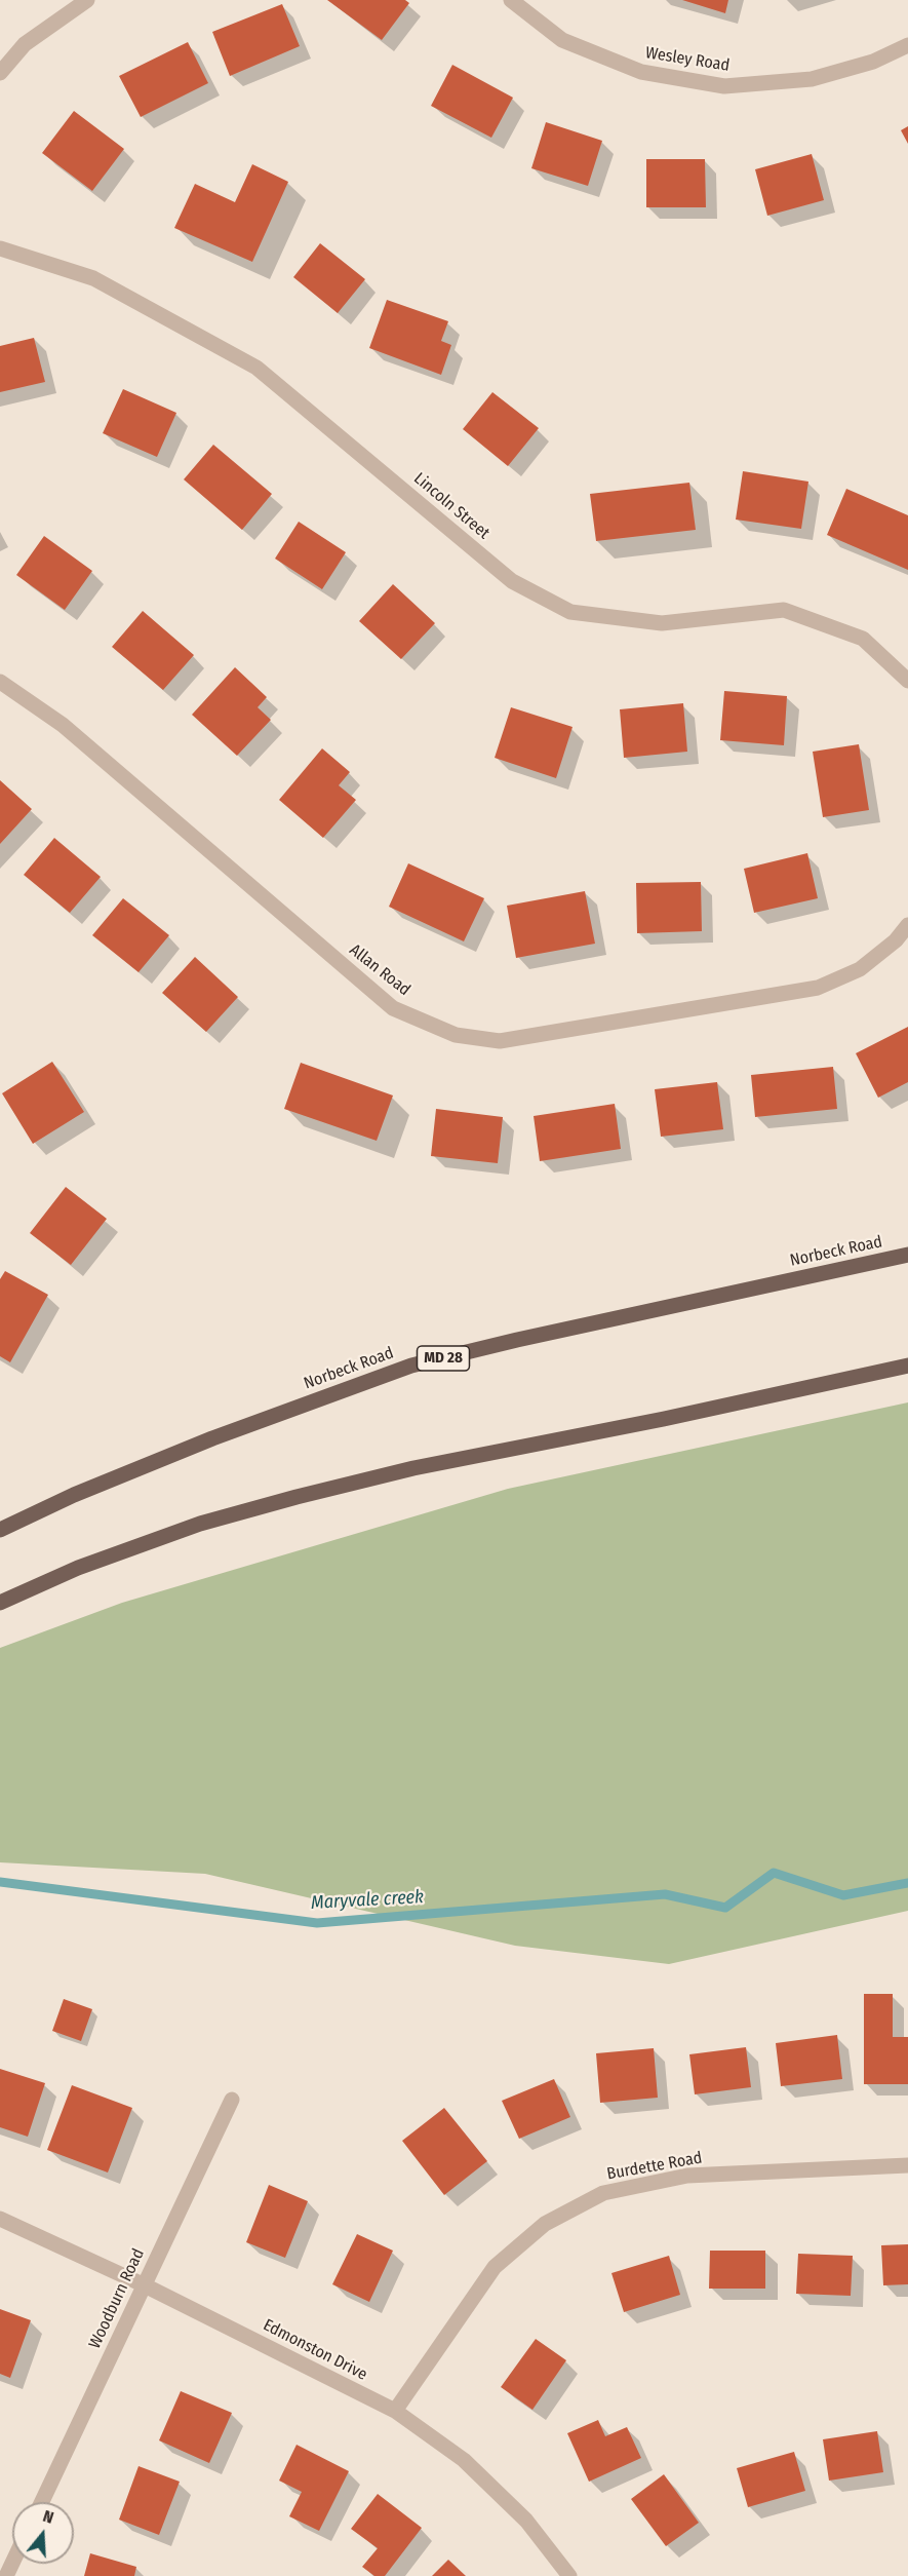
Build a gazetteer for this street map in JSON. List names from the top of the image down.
{
  "streets": {
    "main road": ["Norbeck Road", "MD 28"],
    "street": [
      "Wesley Road",
      "Lincoln Street",
      "Allan Road",
      "Burdette Road",
      "Woodburn Road",
      "Edmonston Drive"
    ]
  },
  "crossings": [
    ["Burdette Road", "Edmonston Drive"],
    ["Woodburn Road", "Edmonston Drive"]
  ],
  "water": ["Maryvale creek"],
  "north": "top"
}
